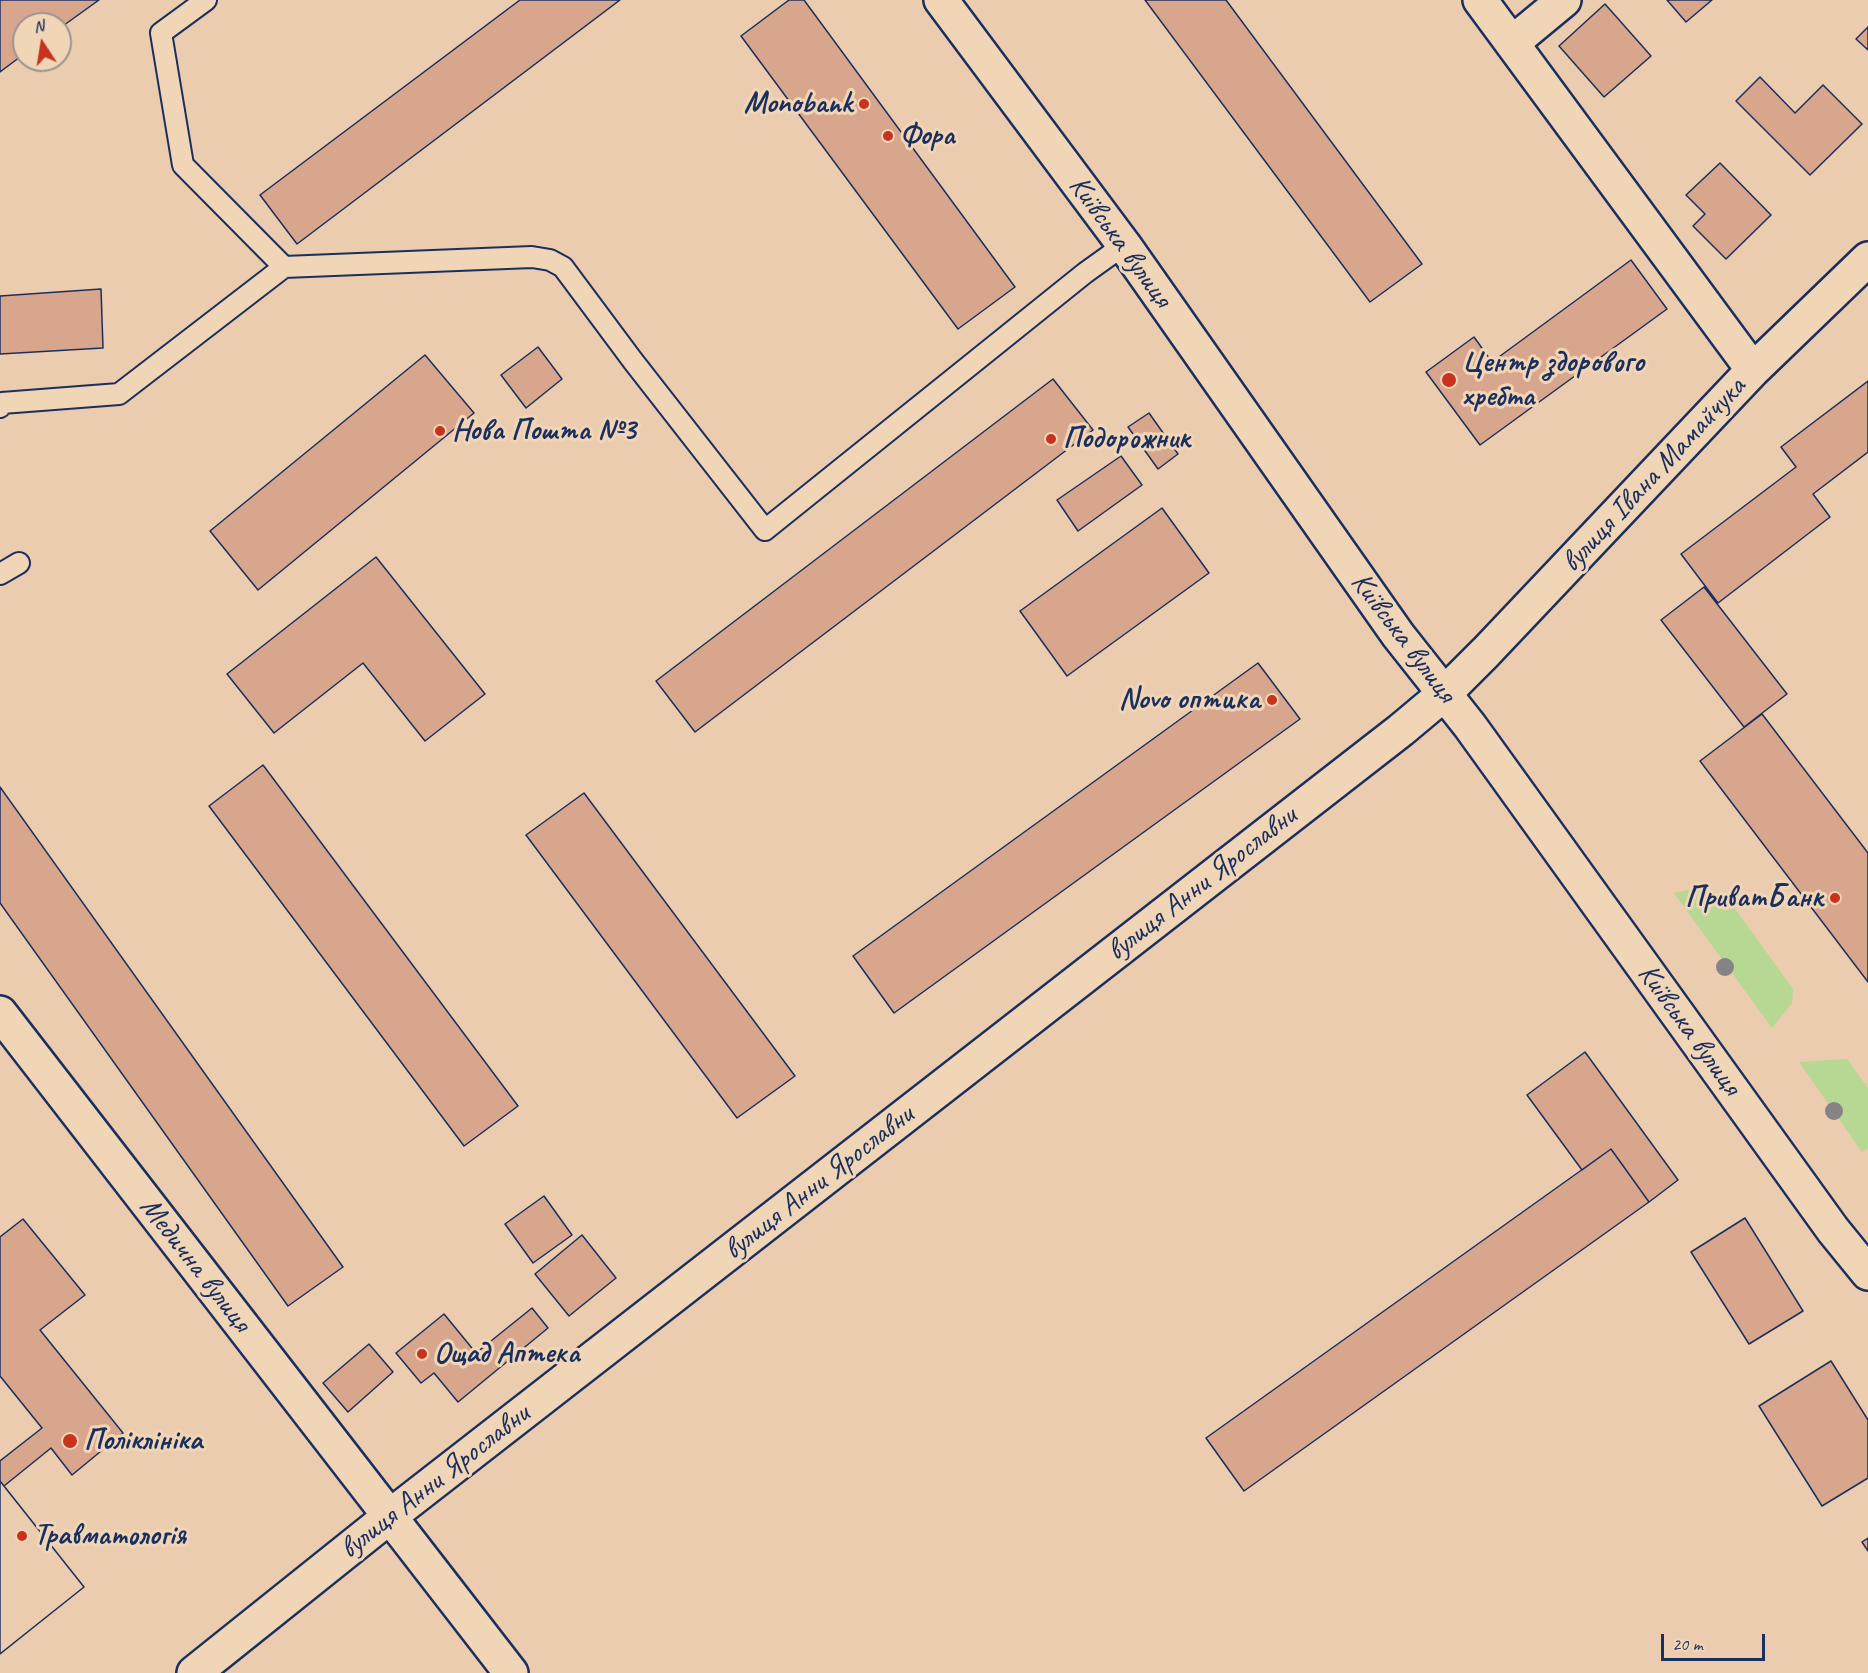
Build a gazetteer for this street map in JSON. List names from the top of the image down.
{
  "streets": {
    "street": [
      "Київська вулиця",
      "вулиця Івана Мамайчука",
      "вулиця Анни Ярославни",
      "Медична вулиця"
    ]
  },
  "crossings": [
    ["Київська вулиця", "вулиця Івана Мамайчука"],
    ["Київська вулиця", "вулиця Анни Ярославни"],
    ["вулиця Івана Мамайчука", "вулиця Анни Ярославни"],
    ["вулиця Анни Ярославни", "Медична вулиця"]
  ],
  "places": [
    "Monobank",
    "Фора",
    "Центр здорового хребта",
    "Нова Пошта №3",
    "Подорожник",
    "Novo оптика",
    "ПриватБанк",
    "Ощад Аптека",
    "Поліклініка",
    "Травматологія"
  ],
  "scale_bar": "20 m",
  "north": "top"
}
